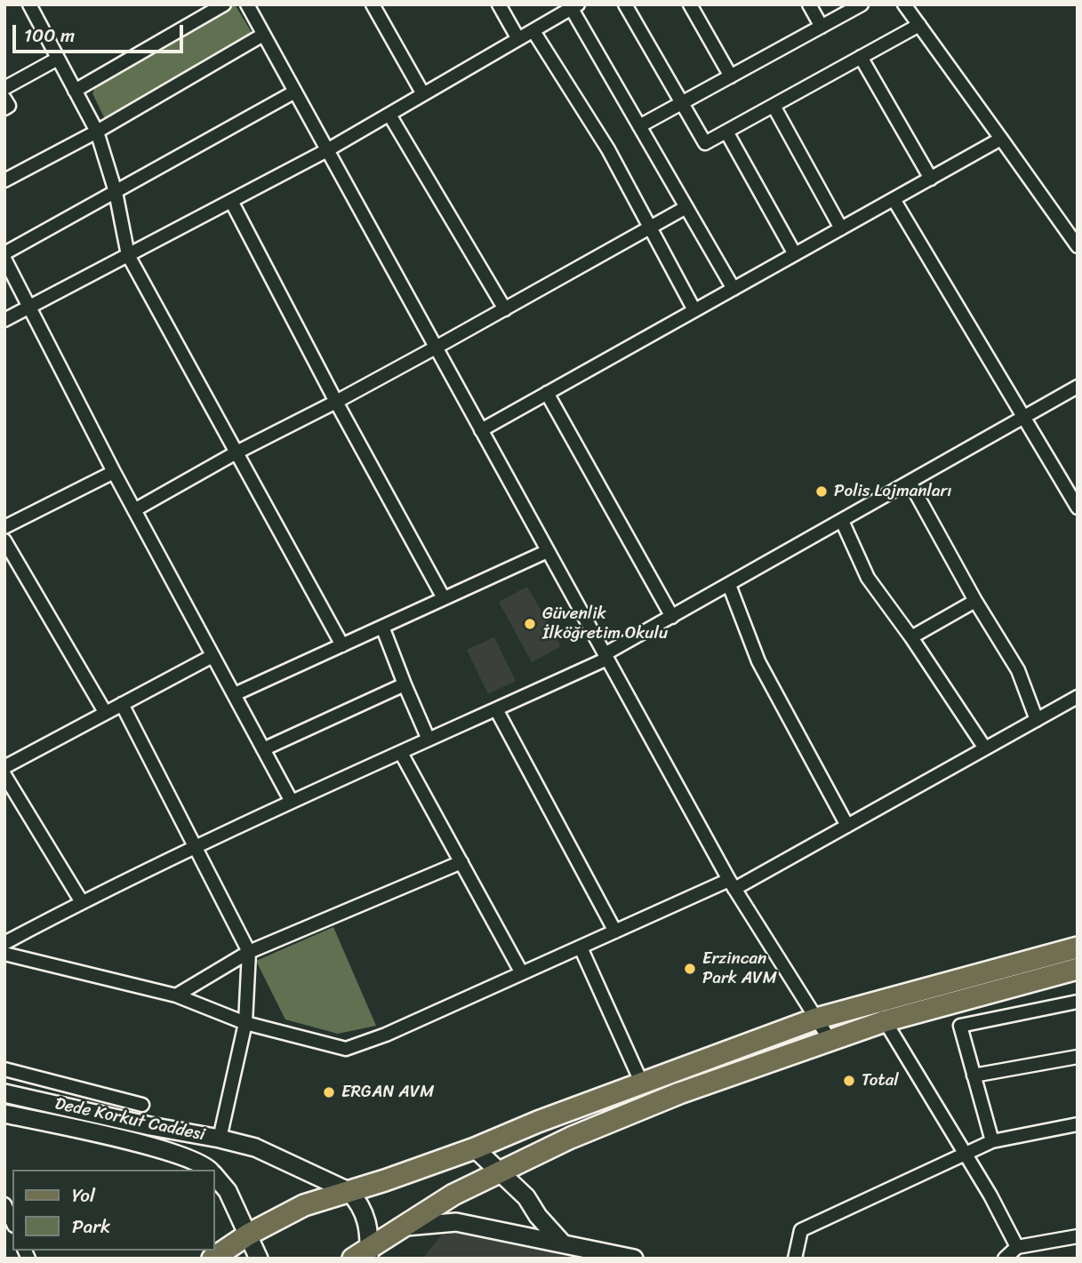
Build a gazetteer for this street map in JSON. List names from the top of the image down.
{
  "streets": {
    "main road": ["Dede Korkut Caddesi"]
  },
  "places": [
    "Polis Lojmanları",
    "Güvenlik İlköğretim Okulu",
    "Erzincan Park AVM",
    "Total",
    "ERGAN AVM"
  ],
  "legend": ["Yol", "Park"],
  "scale_bar": "100 m"
}
